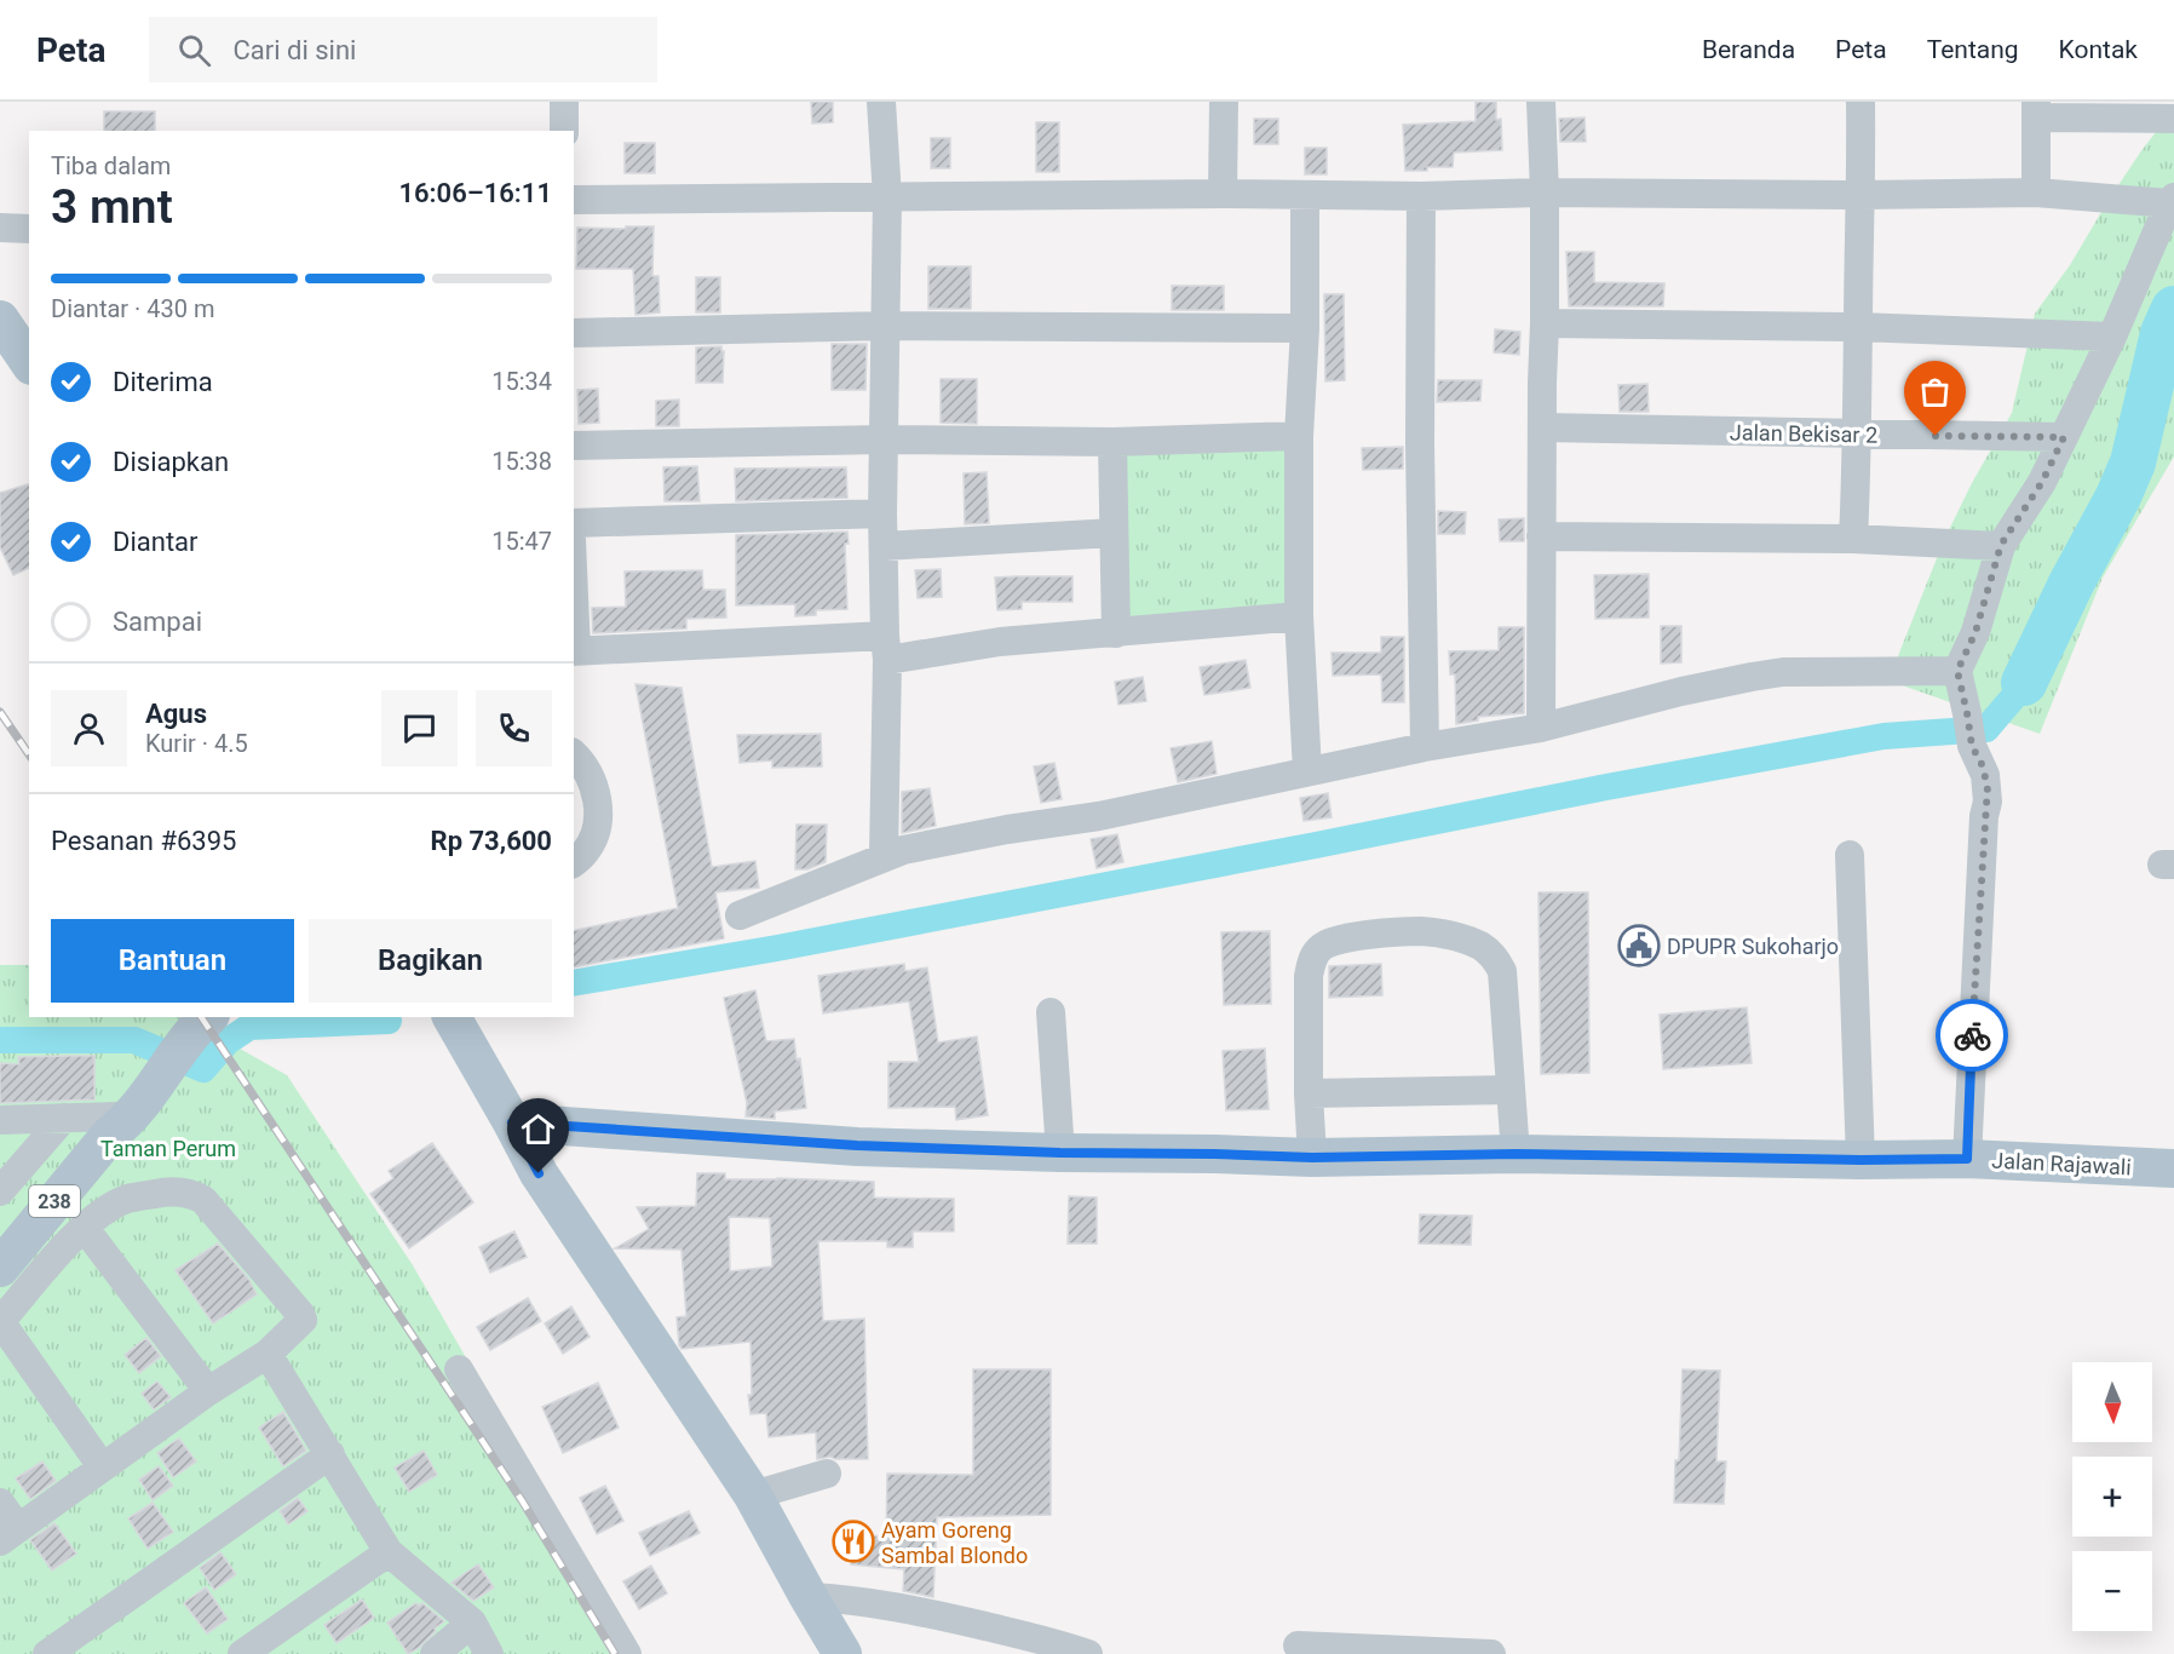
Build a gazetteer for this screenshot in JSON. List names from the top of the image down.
{
  "streets": {
    "main road": ["Jalan Rajawali", "238"],
    "street": ["Jalan Bekisar 2"]
  },
  "parks": ["Taman Perum"],
  "places": {
    "public building": ["DPUPR Sukoharjo"],
    "restaurant": ["Ayam Goreng Sambal Blondo"]
  },
  "north": "bottom",
  "page": {
    "header": "Peta",
    "search": "Cari di sini",
    "nav": [
      "Beranda",
      "Peta",
      "Tentang",
      "Kontak"
    ],
    "heading": ["3 mnt", "Tiba dalam", "16:06–16:11"],
    "panel": [
      "Agus",
      "Kurir · 4.5",
      "Pesanan #6395",
      "Rp 73,600"
    ],
    "bar": "Diantar · 430 m",
    "list": [
      ["Diterima", "15:34"],
      ["Disiapkan", "15:38"],
      ["Diantar", "15:47"],
      "Sampai"
    ],
    "buttons": ["Bantuan", "Bagikan"],
    "map_buttons": ["+", "−"]
  }
}
